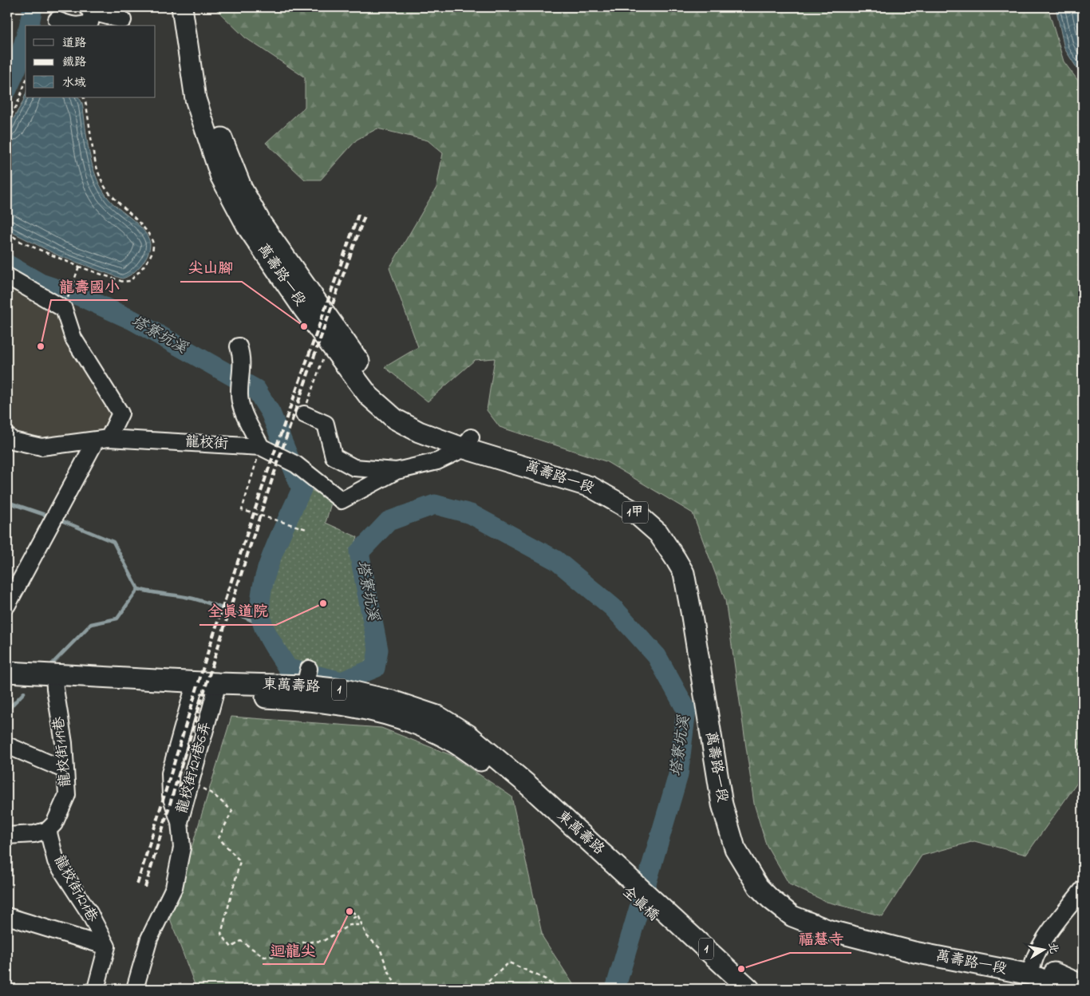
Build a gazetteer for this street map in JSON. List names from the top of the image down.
{
  "streets": {
    "main road": [
      "萬壽路一段",
      "1甲",
      "東萬壽路",
      "1",
      "全真橋"
    ],
    "street": [
      "龍校街",
      "龍校街119巷",
      "龍校街121巷6弄",
      "龍校街121巷"
    ]
  },
  "crossings": [
    ["萬壽路一段", "龍校街"],
    ["東萬壽路", "龍校街119巷"],
    ["東萬壽路", "龍校街121巷6弄"],
    ["東萬壽路", "全真橋"],
    ["龍校街119巷", "龍校街121巷"]
  ],
  "water": ["塔寮坑溪"],
  "places": [
    "尖山腳",
    "龍壽國小",
    "全真道院",
    "迴龍尖",
    "福慧寺"
  ],
  "legend": ["道路", "鐵路", "水域"],
  "north": "right"
}
